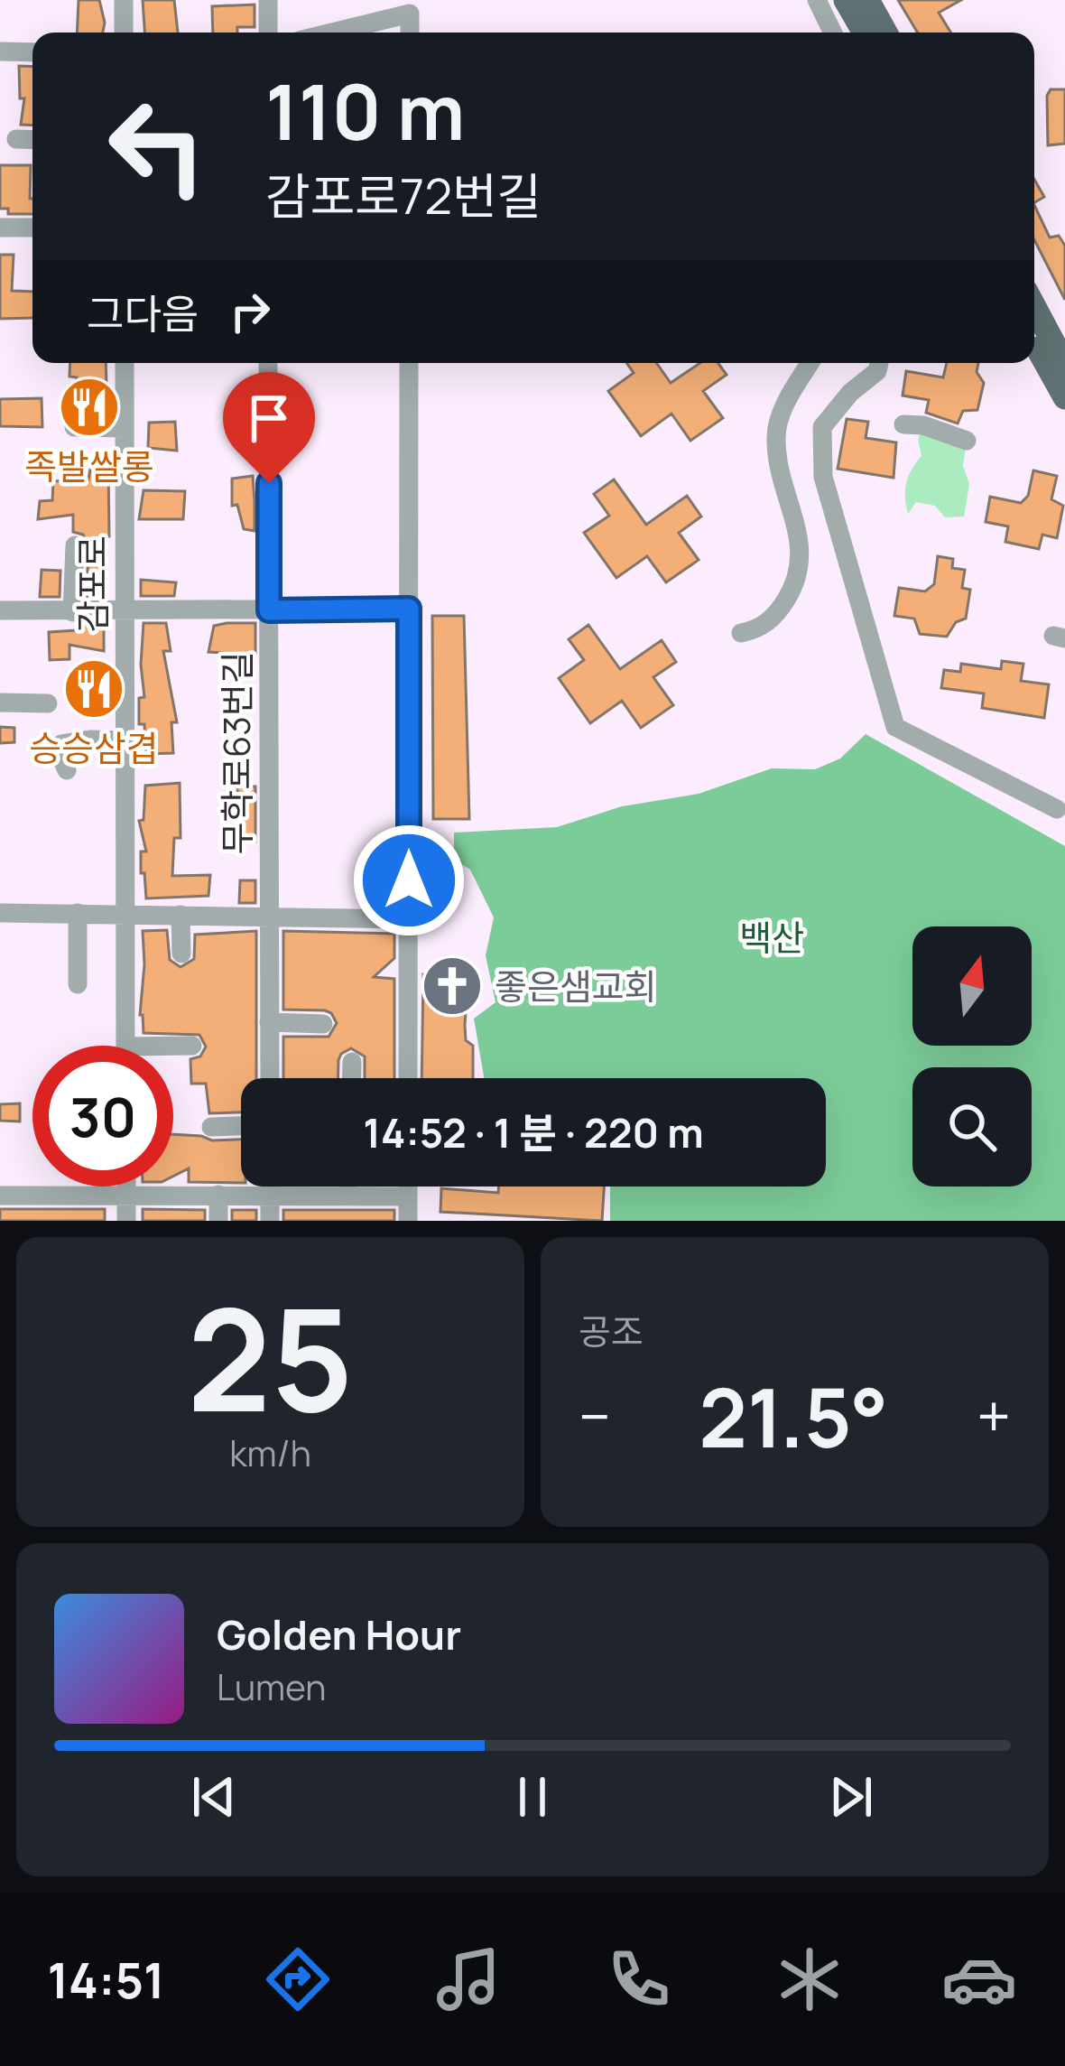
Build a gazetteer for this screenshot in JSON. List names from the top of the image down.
{
  "streets": {
    "street": ["감포로", "무학로63번길"]
  },
  "parks": ["백산"],
  "places": {
    "restaurant": ["족발쌀롱", "승승삼겹"],
    "church": ["좋은샘교회"]
  },
  "north": "top",
  "page": {
    "turn": ["110 m", "감포로72번길"],
    "then": "그다음",
    "limit": "30",
    "trip": "14:52 · 1 분 · 220 m",
    "tile": [
      ["25", "km/h"],
      "공조"
    ],
    "heat": ["−", "21.5°", "+"],
    "song": ["Golden Hour", "Lumen"],
    "tabs": "14:51"
  }
}
